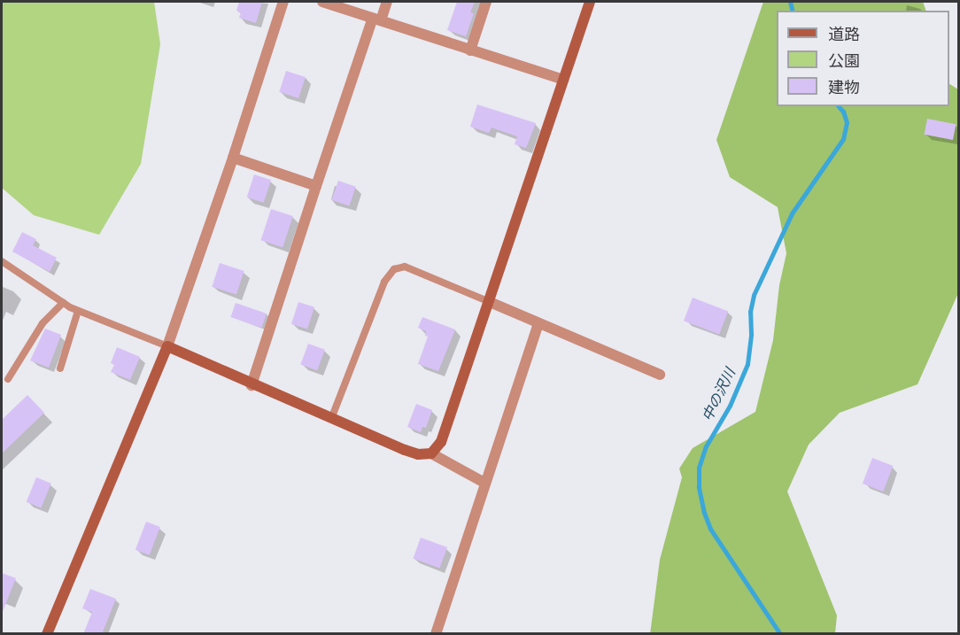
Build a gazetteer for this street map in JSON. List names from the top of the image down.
{
  "water": ["中の沢川"],
  "legend": ["道路", "公園", "建物"]
}
